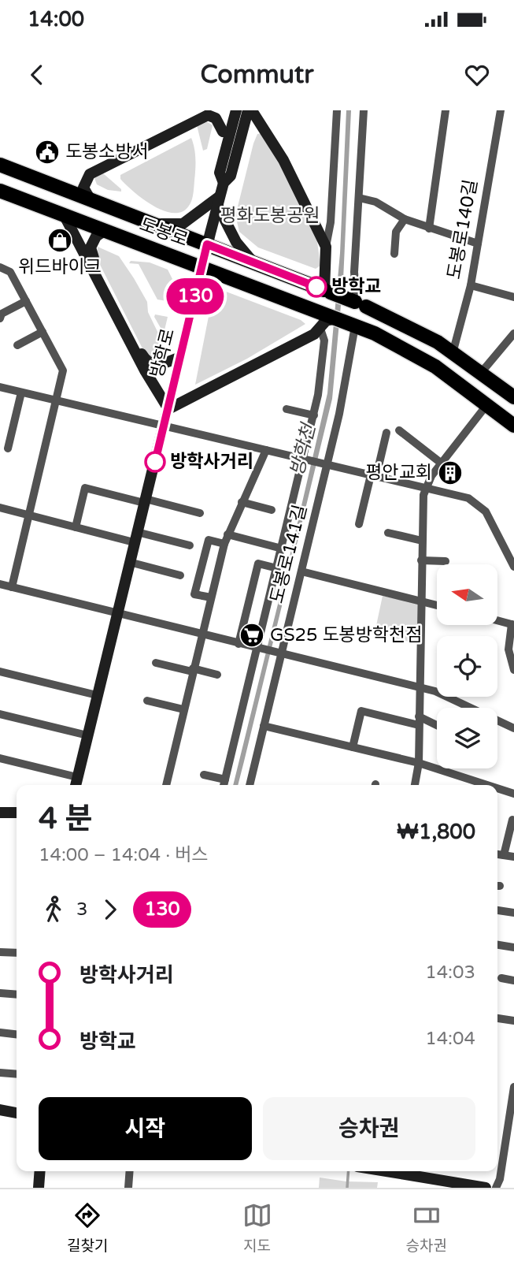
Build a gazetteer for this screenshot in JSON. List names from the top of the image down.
{
  "streets": {
    "main road": ["도봉로", "방학로"],
    "street": ["도봉로140길", "도봉로141길"]
  },
  "crossings": [
    ["도봉로140길", "도봉로"],
    ["도봉로", "방학로"],
    ["도봉로", "도봉로141길"]
  ],
  "water": ["방학천"],
  "parks": ["평화도봉공원"],
  "places": {
    "public building": ["도봉소방서"],
    "shop": ["위드바이크"],
    "other": ["방학교", "방학사거리"],
    "building": ["평안교회"],
    "supermarket": ["GS25 도봉방학천점"]
  },
  "lines": ["bus line 130"],
  "north": "left",
  "page": {
    "status": "14:00",
    "header": "Commutr",
    "on_map": "130",
    "heading": ["4 분", "14:00 – 14:04 · 버스", "₩1,800"],
    "legs": ["3", "130"],
    "list": [
      {
        "name": "방학사거리",
        "value": "14:03"
      },
      {
        "name": "방학교",
        "value": "14:04"
      }
    ],
    "buttons": ["시작", "승차권"],
    "tabs": ["길찾기", "지도", "승차권"]
  }
}
